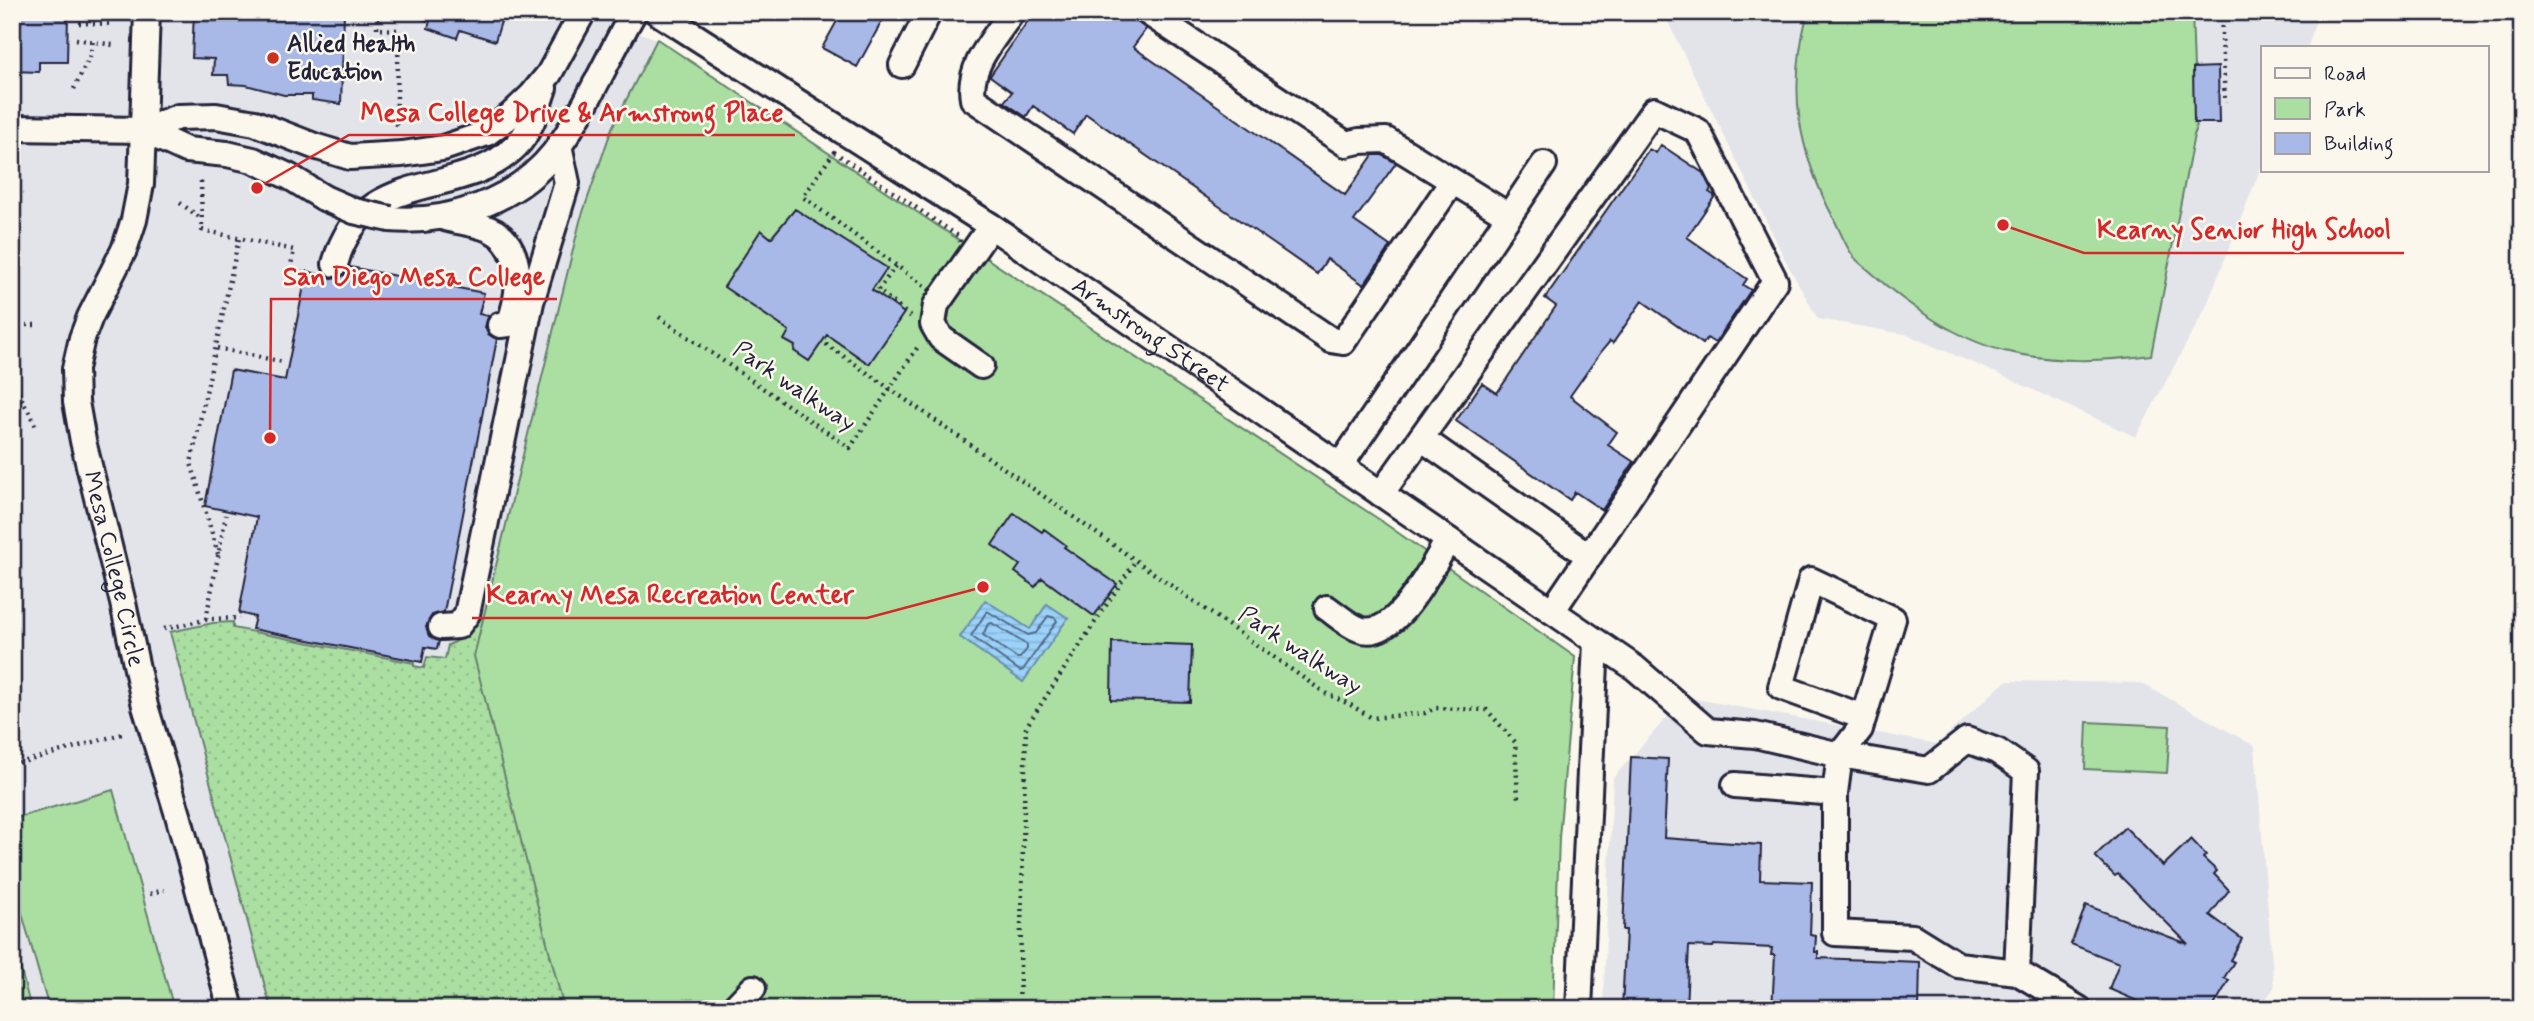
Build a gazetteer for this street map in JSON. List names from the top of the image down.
{
  "streets": {
    "street": ["Armstrong Street", "Mesa College Circle"],
    "path": ["Park walkway"]
  },
  "places": [
    "Allied Health Education",
    "Mesa College Drive & Armstrong Place",
    "Kearny Senior High School",
    "San Diego Mesa College",
    "Kearny Mesa Recreation Center"
  ],
  "legend": ["Road", "Park", "Building"]
}
